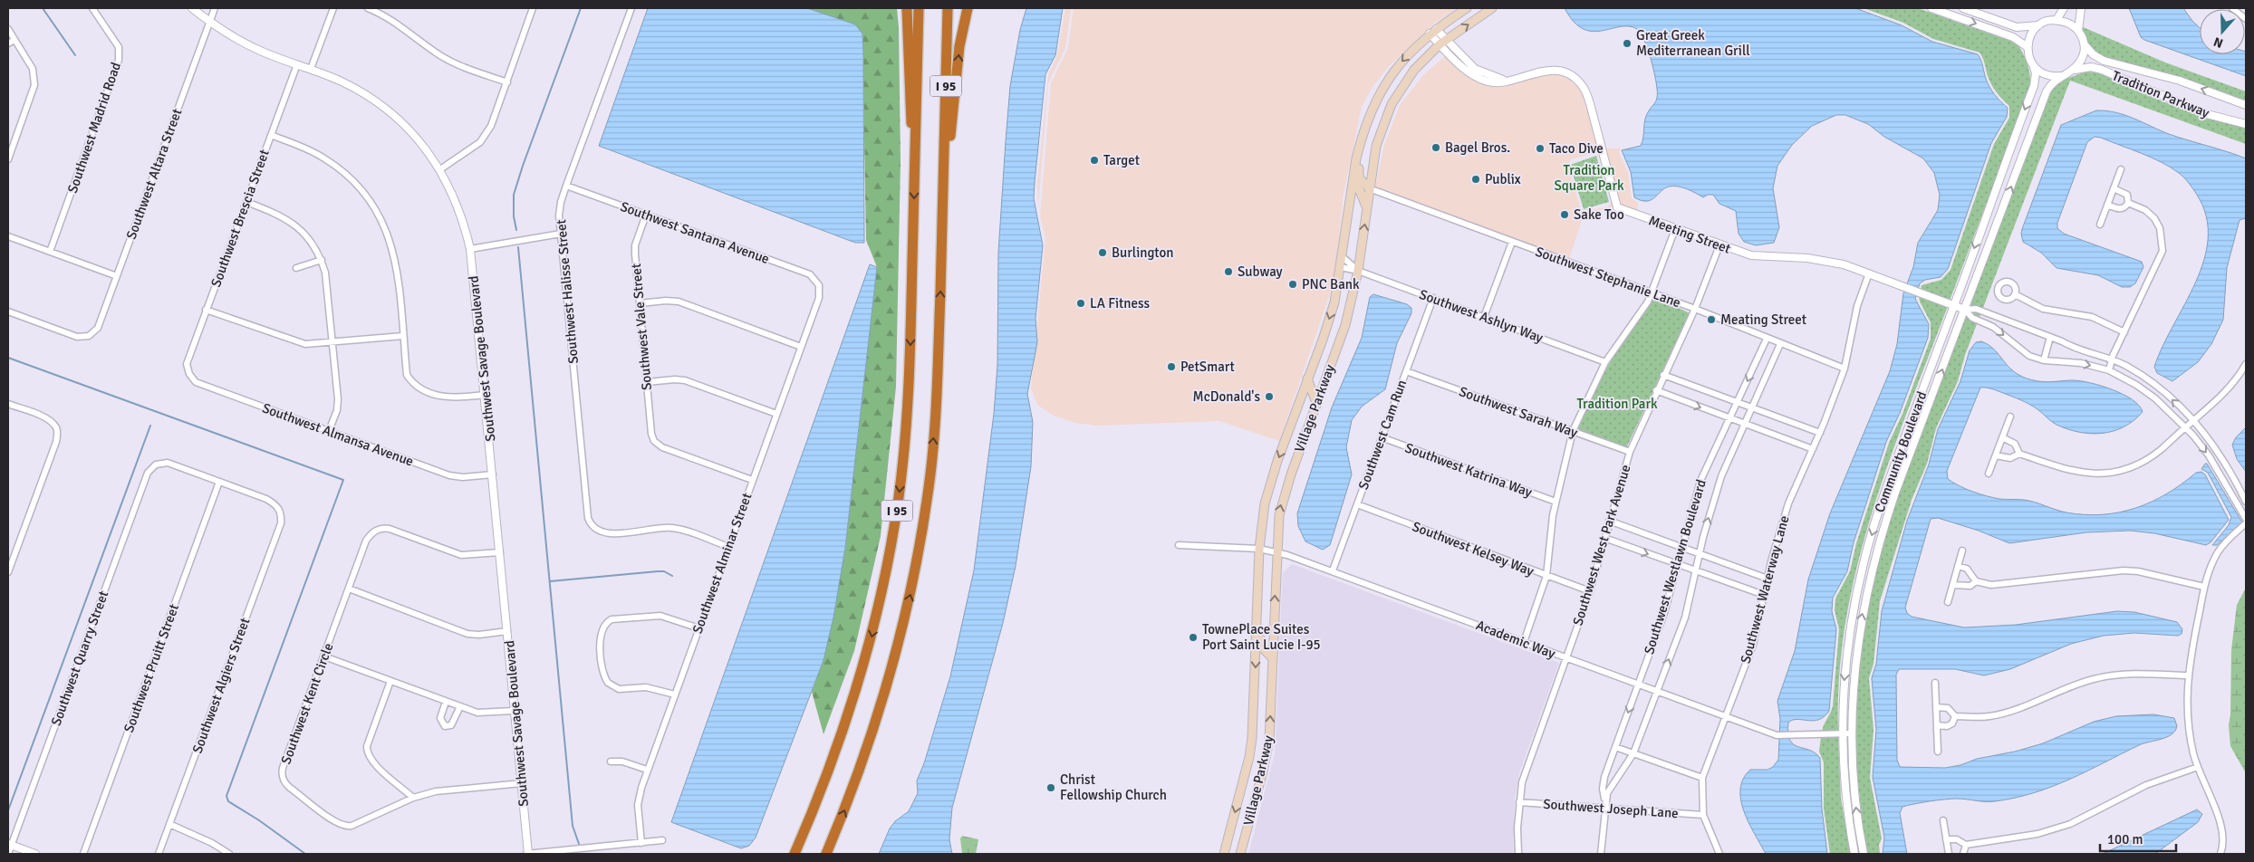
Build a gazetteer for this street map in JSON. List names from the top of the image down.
{
  "streets": {
    "highway": ["I 95"],
    "main road": ["Village Parkway"],
    "street": [
      "Tradition Parkway",
      "Southwest Madrid Road",
      "Southwest Altara Street",
      "Southwest Brescia Street",
      "Southwest Santana Avenue",
      "Meeting Street",
      "Southwest Stephanie Lane",
      "Southwest Halisse Street",
      "Southwest Ashlyn Way",
      "Southwest Vale Street",
      "Southwest Savage Boulevard",
      "Southwest Sarah Way",
      "Southwest Almansa Avenue",
      "Southwest Cam Run",
      "Community Boulevard",
      "Southwest Katrina Way",
      "Southwest West Park Avenue",
      "Southwest Kelsey Way",
      "Southwest Alminar Street",
      "Southwest Westlawn Boulevard",
      "Southwest Waterway Lane",
      "Academic Way",
      "Southwest Quarry Street",
      "Southwest Pruitt Street",
      "Southwest Algiers Street",
      "Southwest Kent Circle",
      "Southwest Joseph Lane"
    ]
  },
  "crossings": [
    ["Tradition Parkway", "Community Boulevard"],
    ["Southwest Altara Street", "Southwest Savage Boulevard"],
    ["Southwest Brescia Street", "Southwest Savage Boulevard"],
    ["Southwest Brescia Street", "Southwest Almansa Avenue"],
    ["Southwest Santana Avenue", "Southwest Halisse Street"],
    ["Southwest Santana Avenue", "Southwest Vale Street"],
    ["Southwest Santana Avenue", "Southwest Alminar Street"],
    ["Meeting Street", "Village Parkway"],
    ["Meeting Street", "Community Boulevard"],
    ["Meeting Street", "Southwest West Park Avenue"],
    ["Meeting Street", "Southwest Waterway Lane"],
    ["Southwest Stephanie Lane", "Village Parkway"],
    ["Southwest Stephanie Lane", "Southwest West Park Avenue"],
    ["Southwest Stephanie Lane", "Southwest Westlawn Boulevard"],
    ["Southwest Stephanie Lane", "Southwest Waterway Lane"],
    ["Southwest Halisse Street", "Southwest Alminar Street"],
    ["Southwest Ashlyn Way", "Village Parkway"],
    ["Southwest Ashlyn Way", "Southwest Cam Run"],
    ["Southwest Vale Street", "Southwest Alminar Street"],
    ["Southwest Savage Boulevard", "Southwest Almansa Avenue"],
    ["Southwest Savage Boulevard", "Southwest Kent Circle"],
    ["Village Parkway", "Academic Way"],
    ["Southwest Sarah Way", "Southwest Cam Run"],
    ["Southwest Sarah Way", "Southwest West Park Avenue"],
    ["Southwest Cam Run", "Southwest Katrina Way"],
    ["Southwest Cam Run", "Southwest Kelsey Way"],
    ["Southwest Cam Run", "Academic Way"],
    ["Community Boulevard", "Academic Way"],
    ["Southwest West Park Avenue", "Southwest Kelsey Way"],
    ["Southwest West Park Avenue", "Academic Way"],
    ["Southwest West Park Avenue", "Southwest Joseph Lane"],
    ["Southwest Westlawn Boulevard", "Academic Way"],
    ["Southwest Westlawn Boulevard", "Southwest Joseph Lane"],
    ["Southwest Waterway Lane", "Academic Way"],
    ["Southwest Waterway Lane", "Southwest Joseph Lane"],
    ["Southwest Quarry Street", "Southwest Pruitt Street"],
    ["Southwest Quarry Street", "Southwest Algiers Street"],
    ["Southwest Pruitt Street", "Southwest Algiers Street"]
  ],
  "parks": ["Tradition Square Park", "Tradition Park"],
  "places": [
    "Great Greek Mediterranean Grill",
    "Bagel Bros.",
    "Taco Dive",
    "Target",
    "Publix",
    "Sake Too",
    "Burlington",
    "Subway",
    "PNC Bank",
    "LA Fitness",
    "Meating Street",
    "PetSmart",
    "McDonald's",
    "TownePlace Suites Port Saint Lucie I-95",
    "Christ Fellowship Church"
  ],
  "scale_bar": "100 m",
  "north": "bottom"
}
